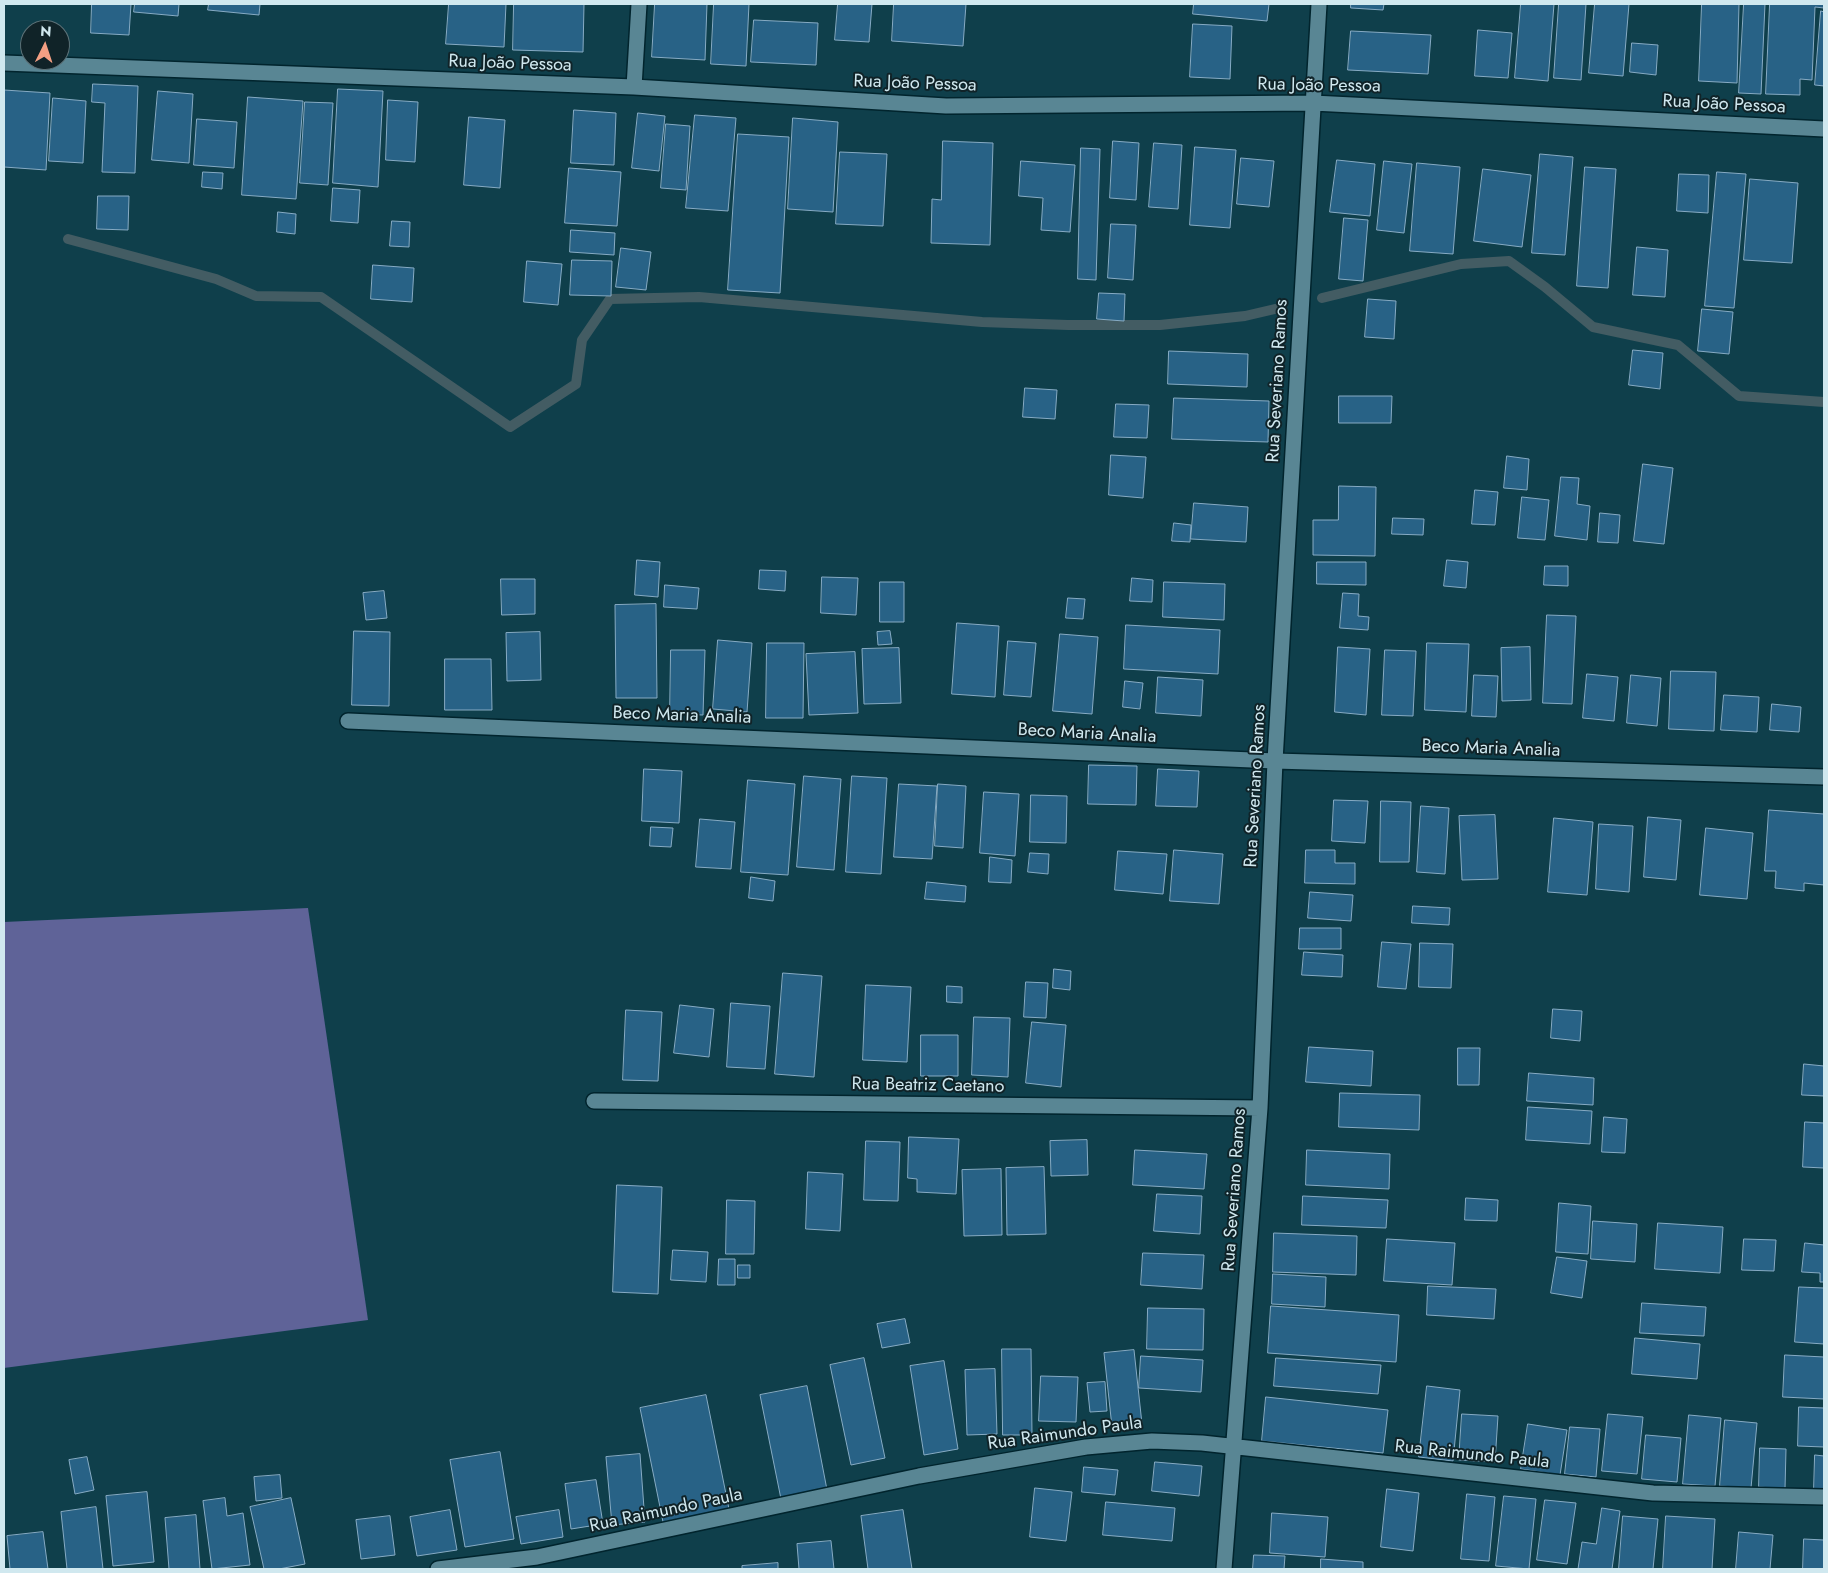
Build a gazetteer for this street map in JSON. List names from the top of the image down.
{
  "streets": {
    "street": [
      "Rua João Pessoa",
      "Rua Severiano Ramos",
      "Beco Maria Analia",
      "Rua Beatriz Caetano",
      "Rua Raimundo Paula"
    ]
  },
  "crossings": [
    ["Rua João Pessoa", "Rua Severiano Ramos"],
    ["Rua Severiano Ramos", "Beco Maria Analia"],
    ["Rua Severiano Ramos", "Rua Beatriz Caetano"],
    ["Rua Severiano Ramos", "Rua Raimundo Paula"]
  ],
  "north": "top"
}
